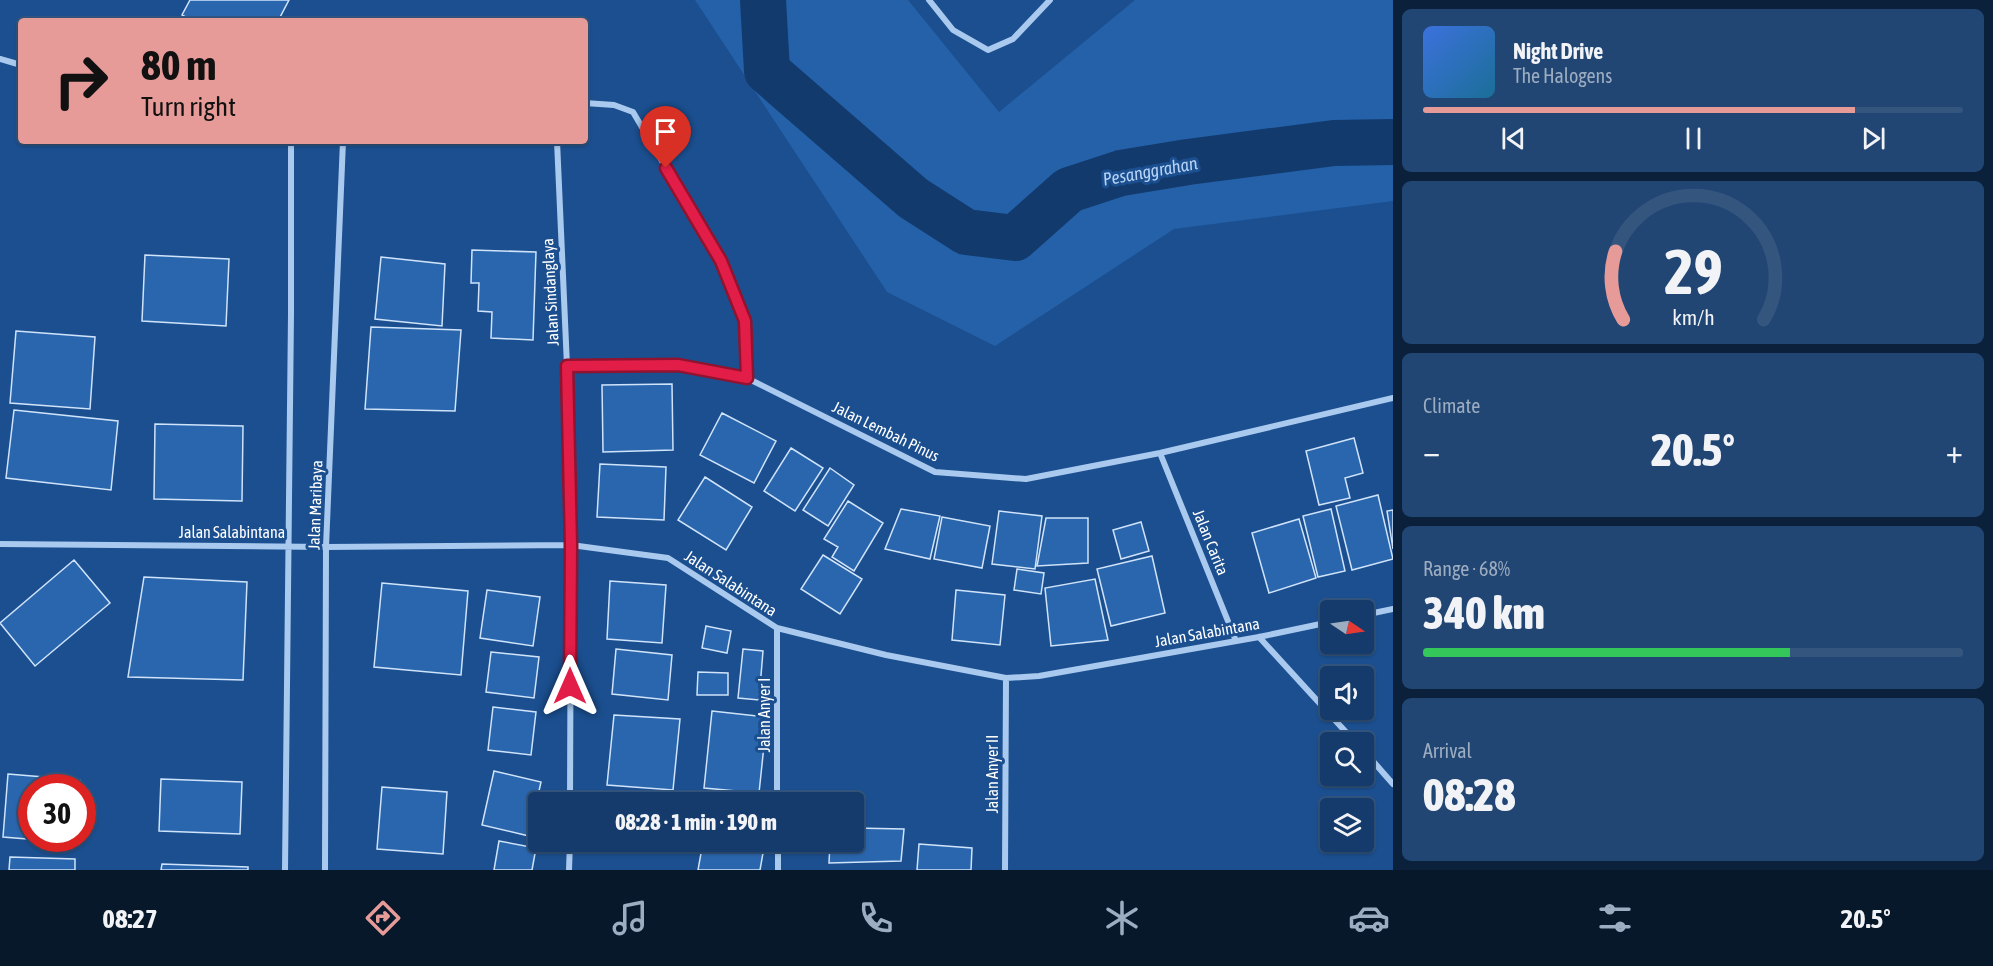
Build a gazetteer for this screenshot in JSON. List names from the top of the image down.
{
  "streets": {
    "street": [
      "Jalan Sindanglaya",
      "Jalan Lembah Pinus",
      "Jalan Maribaya",
      "Jalan Salabintana",
      "Jalan Carita",
      "Jalan Anyer I",
      "Jalan Anyer II"
    ]
  },
  "crossings": [
    ["Jalan Sindanglaya", "Jalan Lembah Pinus"],
    ["Jalan Sindanglaya", "Jalan Salabintana"],
    ["Jalan Lembah Pinus", "Jalan Carita"],
    ["Jalan Maribaya", "Jalan Salabintana"],
    ["Jalan Salabintana", "Jalan Carita"],
    ["Jalan Salabintana", "Jalan Anyer I"],
    ["Jalan Salabintana", "Jalan Anyer II"]
  ],
  "water": ["Pesanggrahan"],
  "north": "right",
  "page": {
    "turn": ["80 m", "Turn right"],
    "song": ["Night Drive", "The Halogens"],
    "tile": [
      "Climate",
      ["Range · 68%", "340 km"],
      ["Arrival", "08:28"]
    ],
    "heat": ["−", "20.5°", "+"],
    "limit": "30",
    "trip": "08:28 · 1 min · 190 m",
    "tabs": ["08:27", "20.5°"],
    "gauge": ["29", "km/h"]
  }
}
